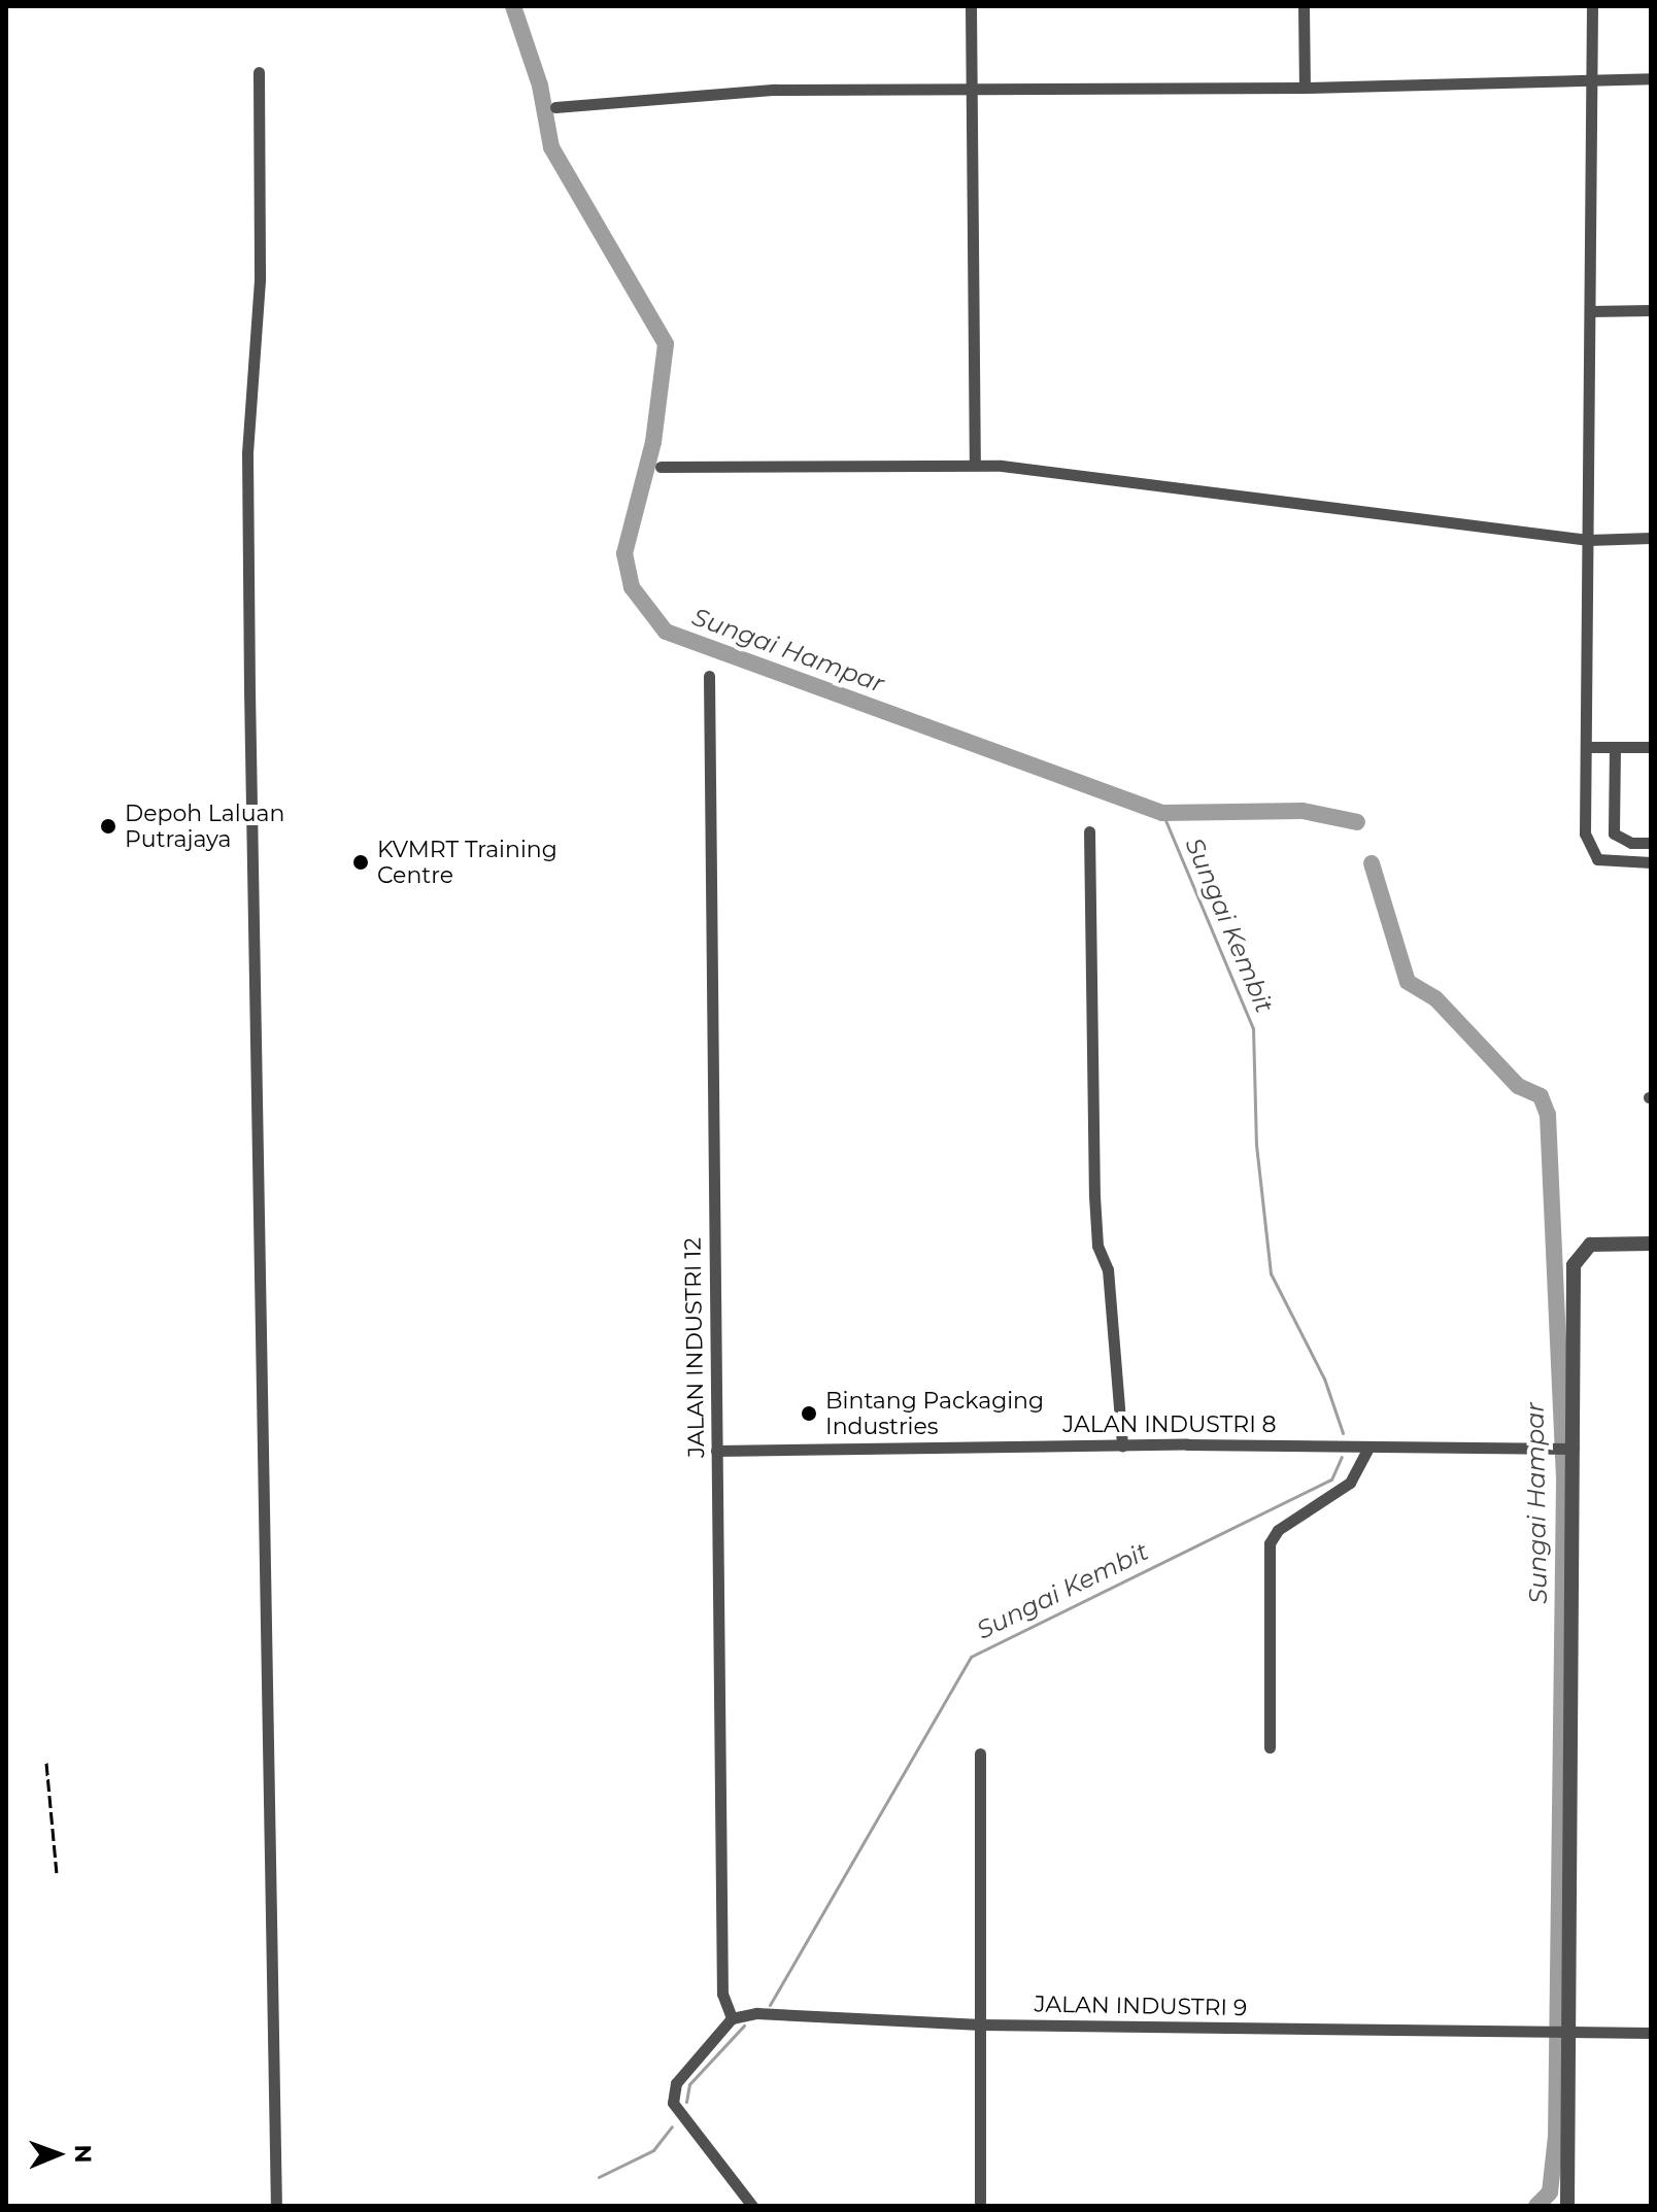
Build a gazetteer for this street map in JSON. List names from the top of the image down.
{
  "streets": {
    "street": ["JALAN INDUSTRI 12", "JALAN INDUSTRI 8", "JALAN INDUSTRI 9"]
  },
  "crossings": [
    ["JALAN INDUSTRI 12", "JALAN INDUSTRI 8"],
    ["JALAN INDUSTRI 12", "JALAN INDUSTRI 9"]
  ],
  "water": ["Sungai Hampar", "Sungai Kembit"],
  "places": ["Depoh Laluan Putrajaya", "KVMRT Training Centre", "Bintang Packaging Industries"],
  "north": "right"
}
